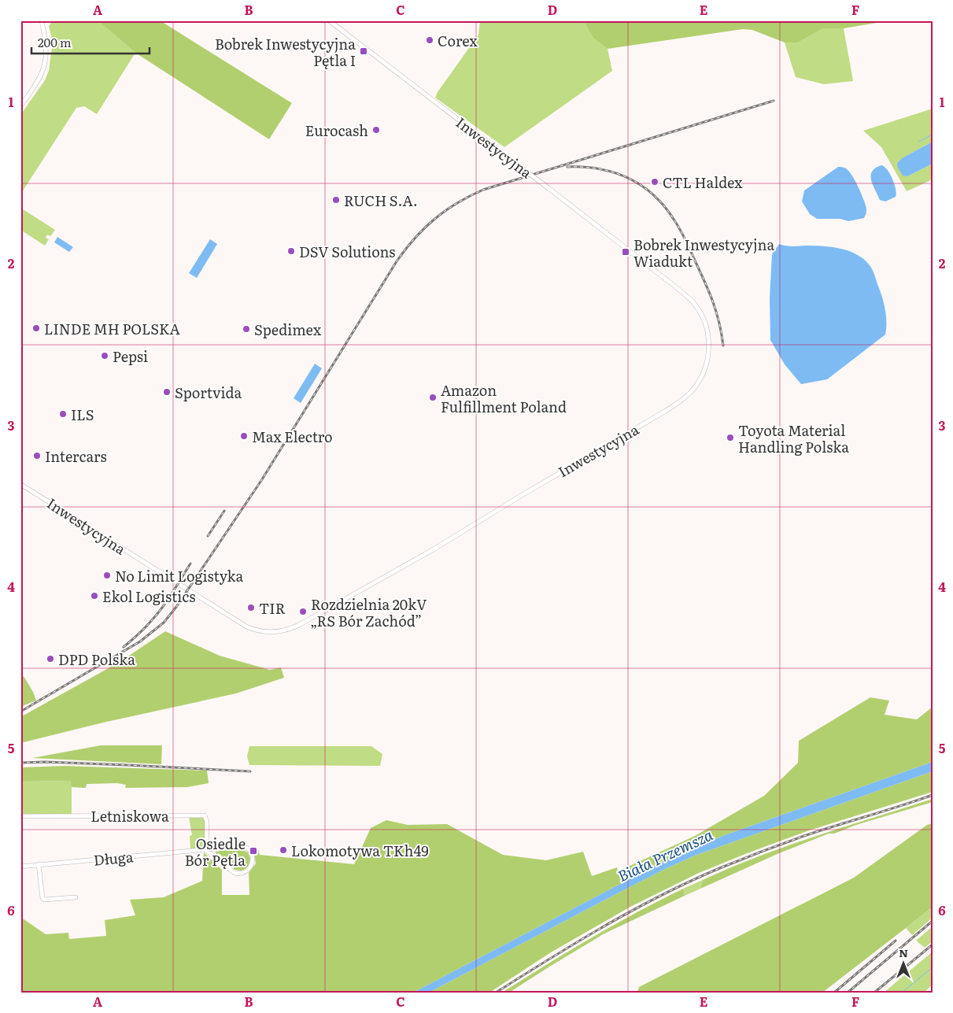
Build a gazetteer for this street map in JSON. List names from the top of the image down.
{
  "streets": {
    "street": ["Inwestycyjna", "Letniskowa", "Długa"]
  },
  "crossings": [
    ["Letniskowa", "Długa"]
  ],
  "water": ["Biała Przemsza"],
  "places": {
    "other": [
      "Corex",
      "Eurocash",
      "CTL Haldex",
      "RUCH S.A.",
      "DSV Solutions",
      "LINDE MH POLSKA",
      "Spedimex",
      "Pepsi",
      "Sportvida",
      "Amazon Fulfillment Poland",
      "ILS",
      "Max Electro",
      "Toyota Material Handling Polska",
      "Intercars",
      "No Limit Logistyka",
      "Ekol Logistics",
      "TIR",
      "Rozdzielnia 20kV „RS Bór Zachód”",
      "DPD Polska",
      "Lokomotywa TKh49"
    ],
    "transit": ["Bobrek Inwestycyjna Pętla I", "Bobrek Inwestycyjna Wiadukt", "Osiedle Bór Pętla"]
  },
  "scale_bar": "200 m",
  "north": "top",
  "grid": {
    "columns": [
      "A",
      "B",
      "C",
      "D",
      "E",
      "F"
    ],
    "rows": [
      "1",
      "2",
      "3",
      "4",
      "5",
      "6"
    ]
  }
}
